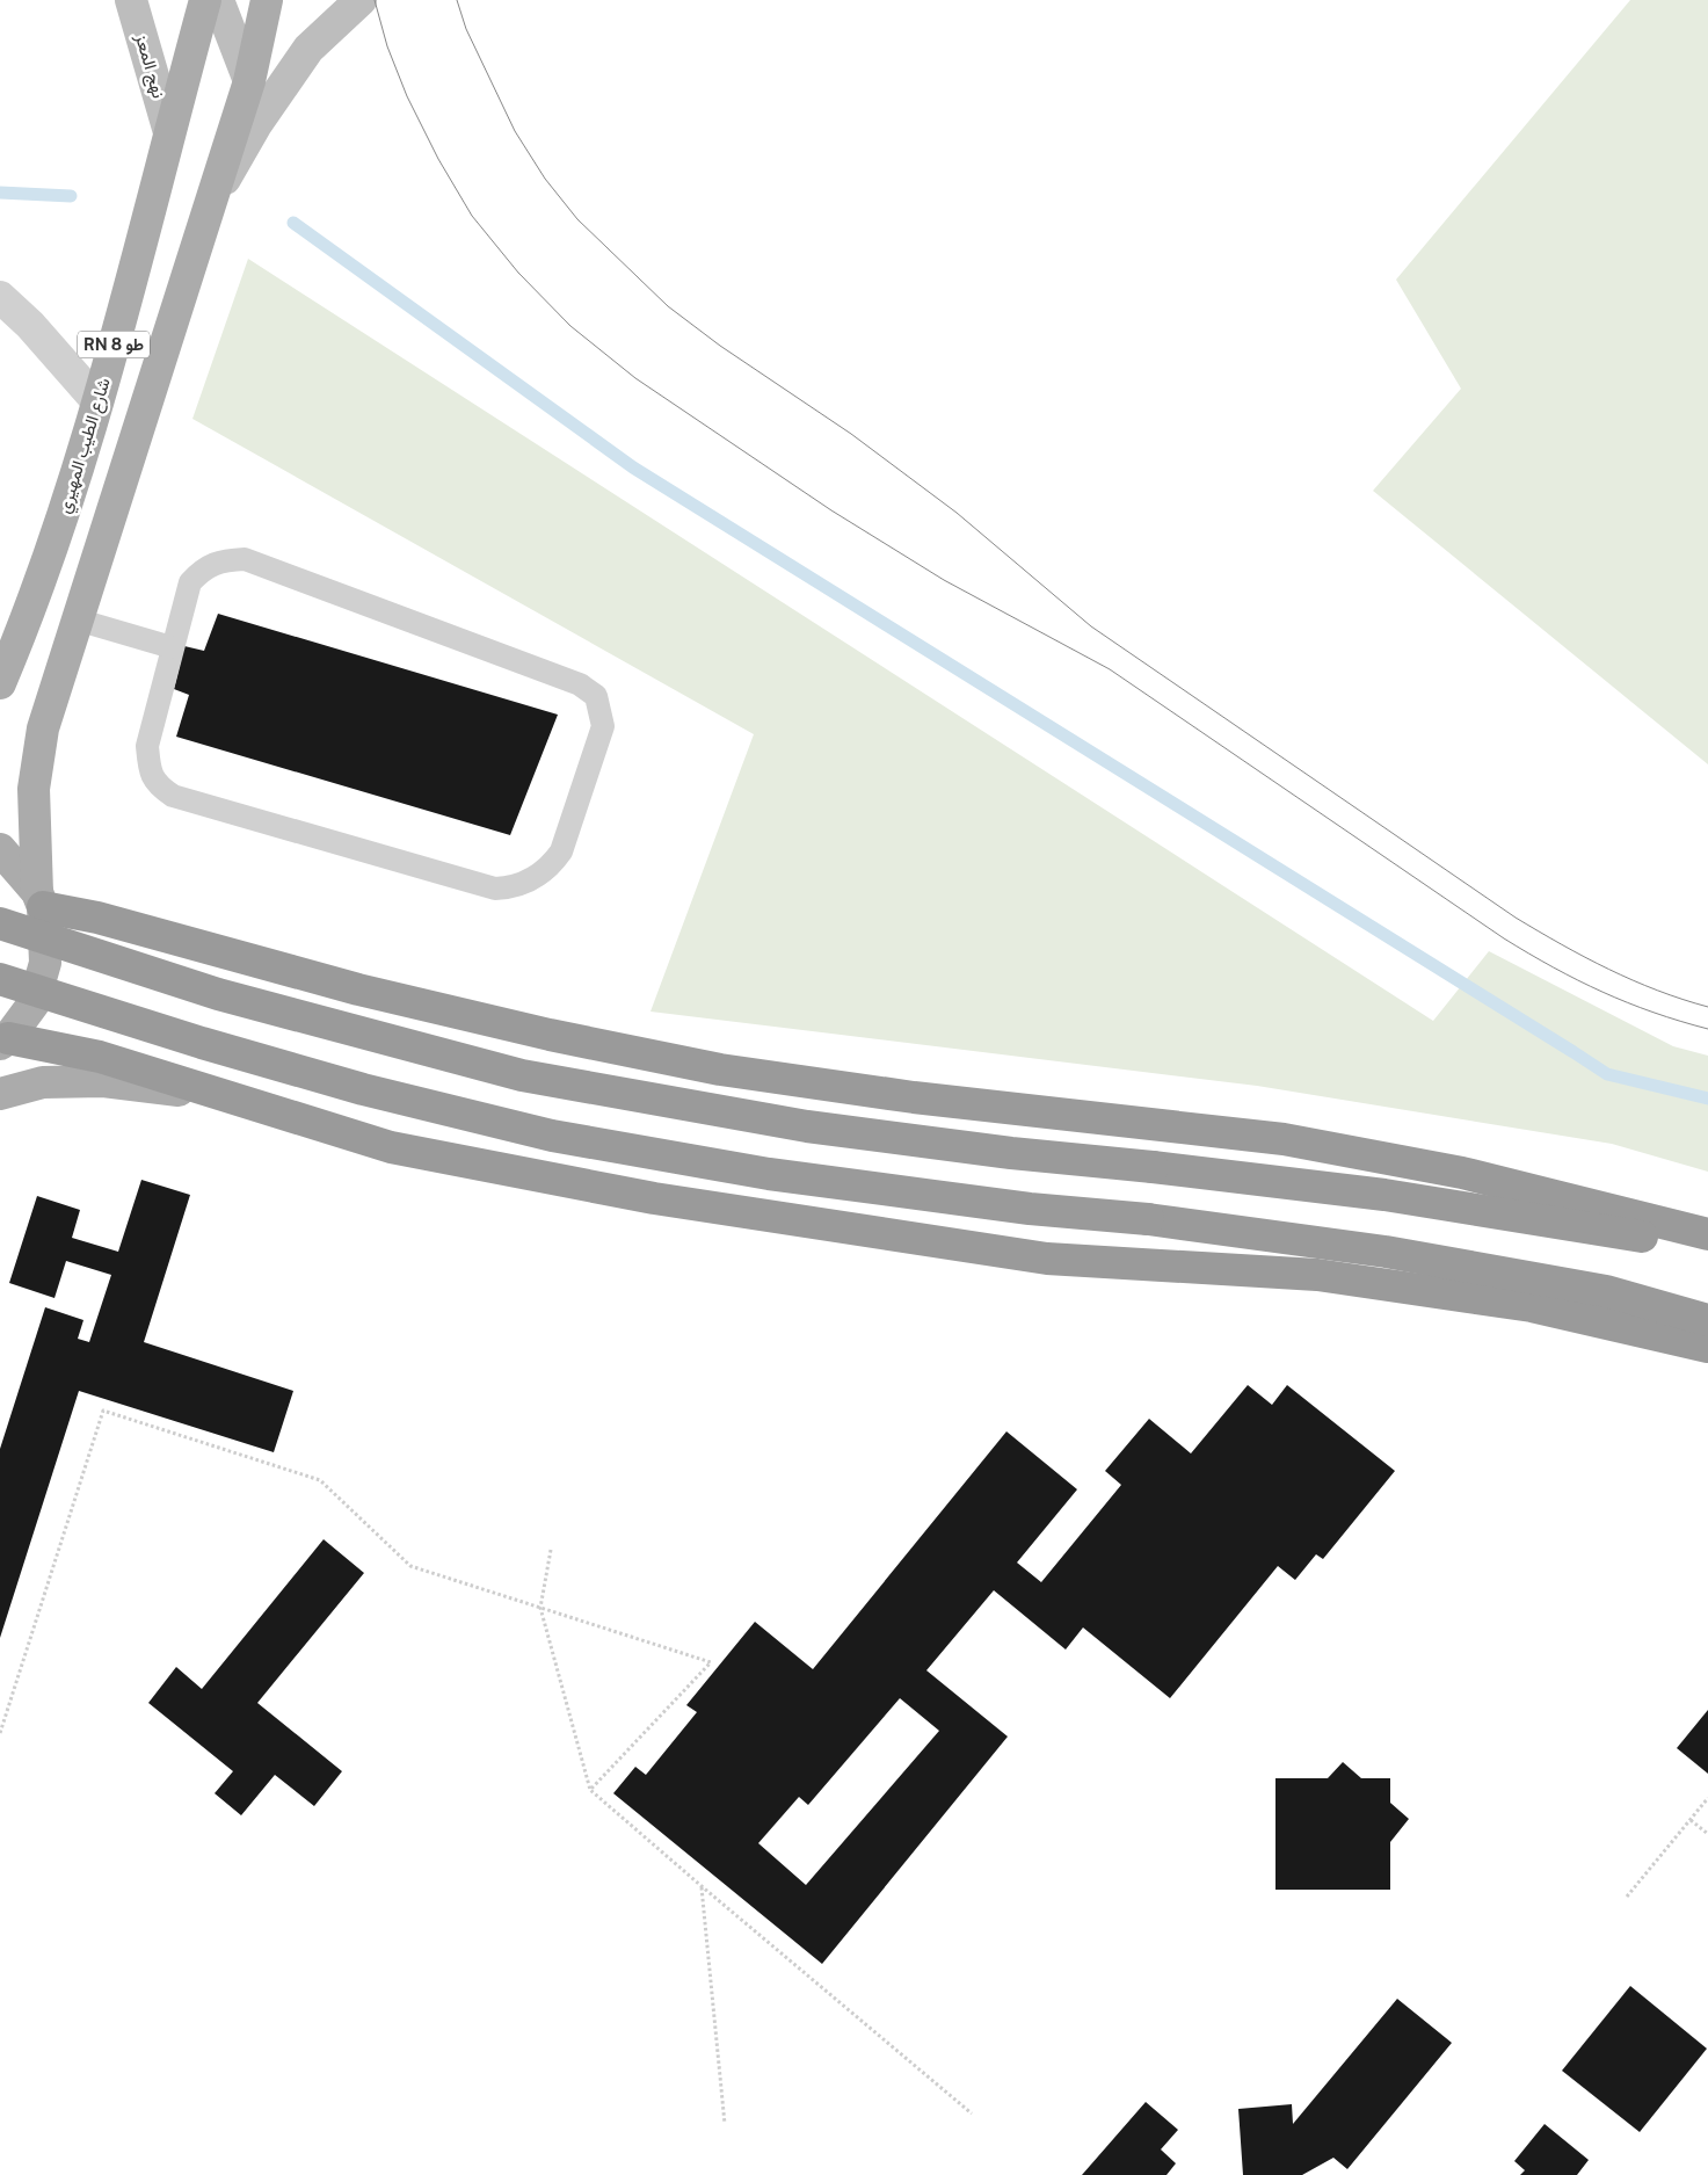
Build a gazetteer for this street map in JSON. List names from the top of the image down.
{
  "streets": {
    "main road": ["RN 8 طو", "شارع الطيب المهيري"],
    "street": ["نهج المعز"]
  },
  "crossings": [
    ["نهج المعز", "شارع الطيب المهيري"]
  ]
}
